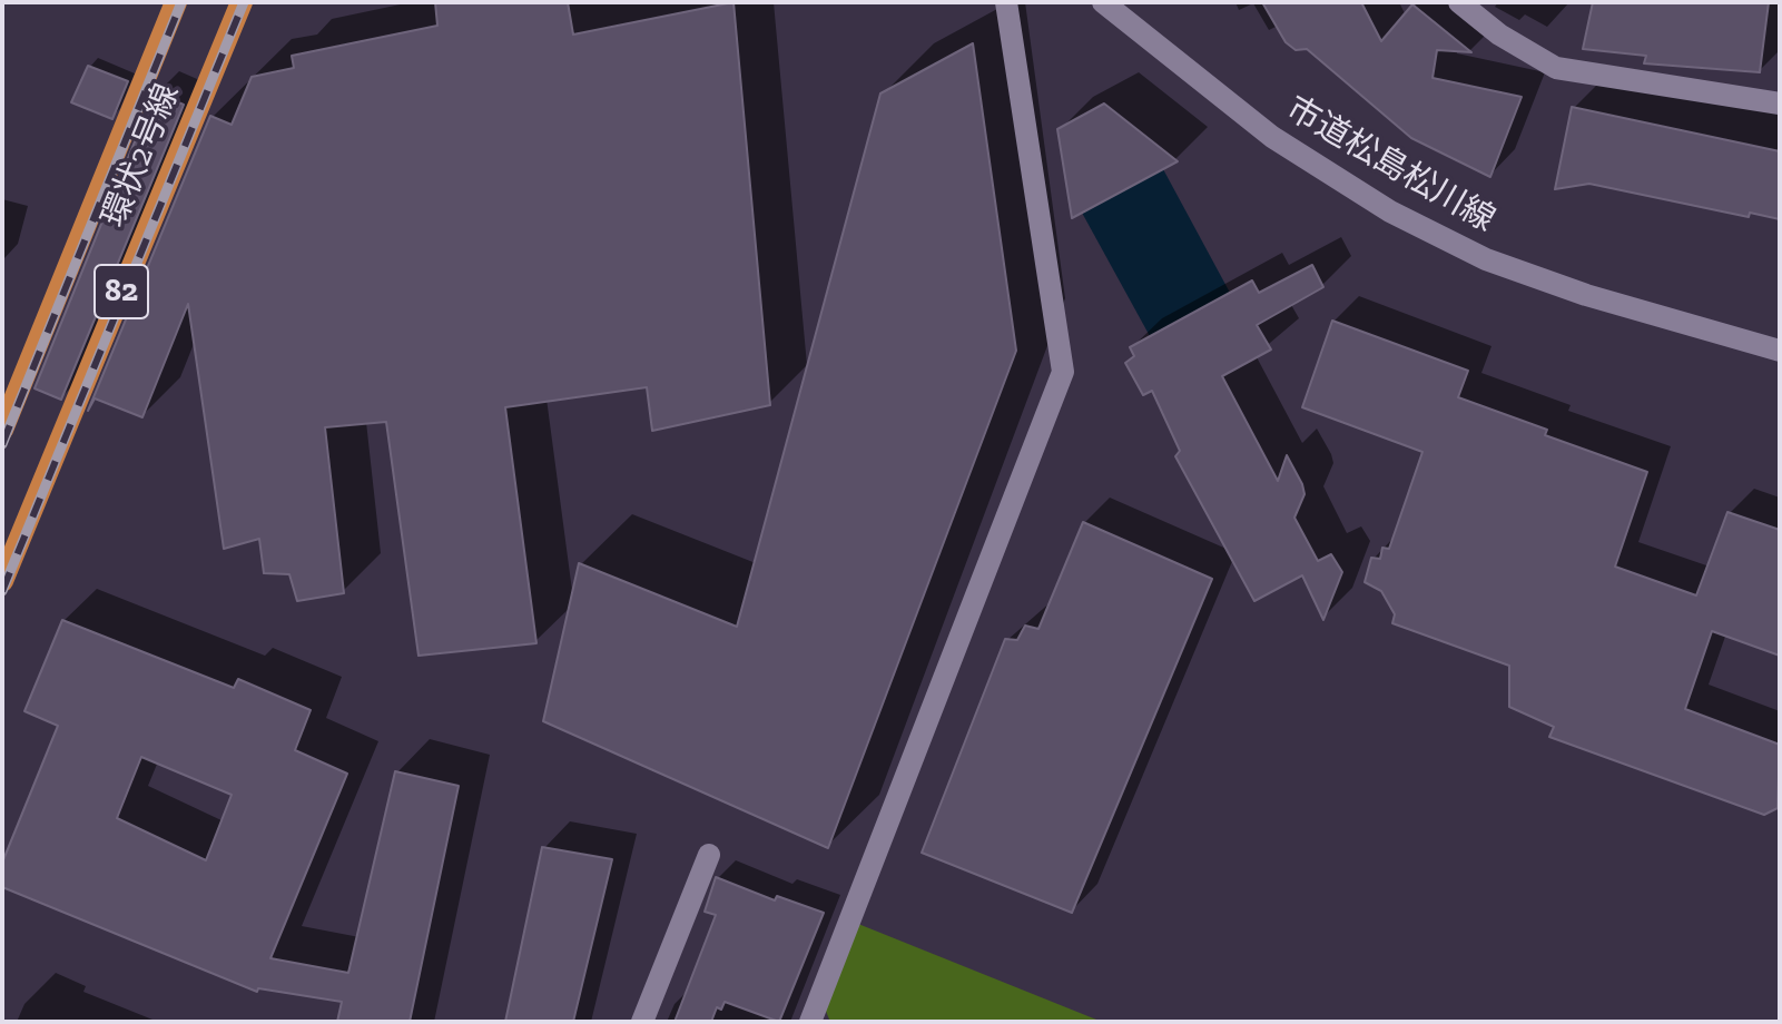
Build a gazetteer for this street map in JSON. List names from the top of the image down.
{
  "streets": {
    "main road": ["環状2号線", "82"],
    "street": ["市道松島松川線"]
  }
}
